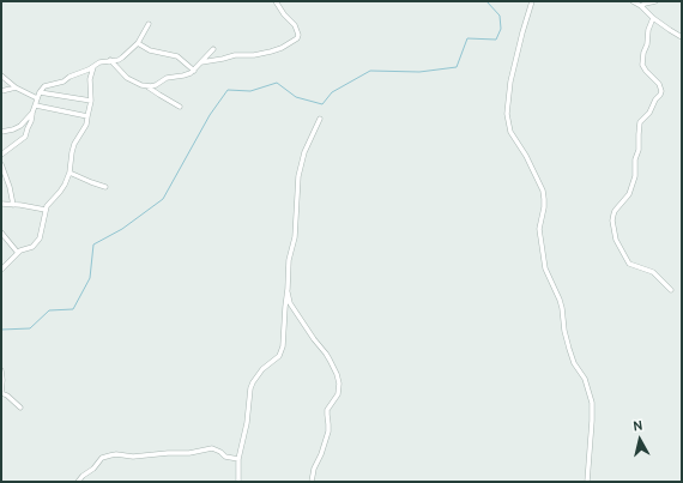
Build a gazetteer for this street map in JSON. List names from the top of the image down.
{
  "north": "top"
}
